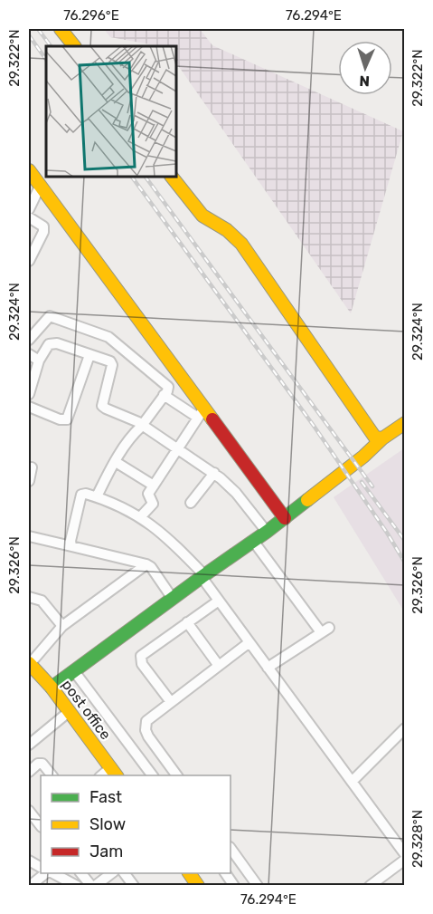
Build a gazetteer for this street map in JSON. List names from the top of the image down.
{
  "streets": {
    "street": ["post office"]
  },
  "legend": ["Fast", "Slow", "Jam"],
  "north": "bottom",
  "coordinates": [
    "76.296°E",
    "76.294°E",
    "29.322°N",
    "29.324°N",
    "29.326°N",
    "29.328°N"
  ]
}
